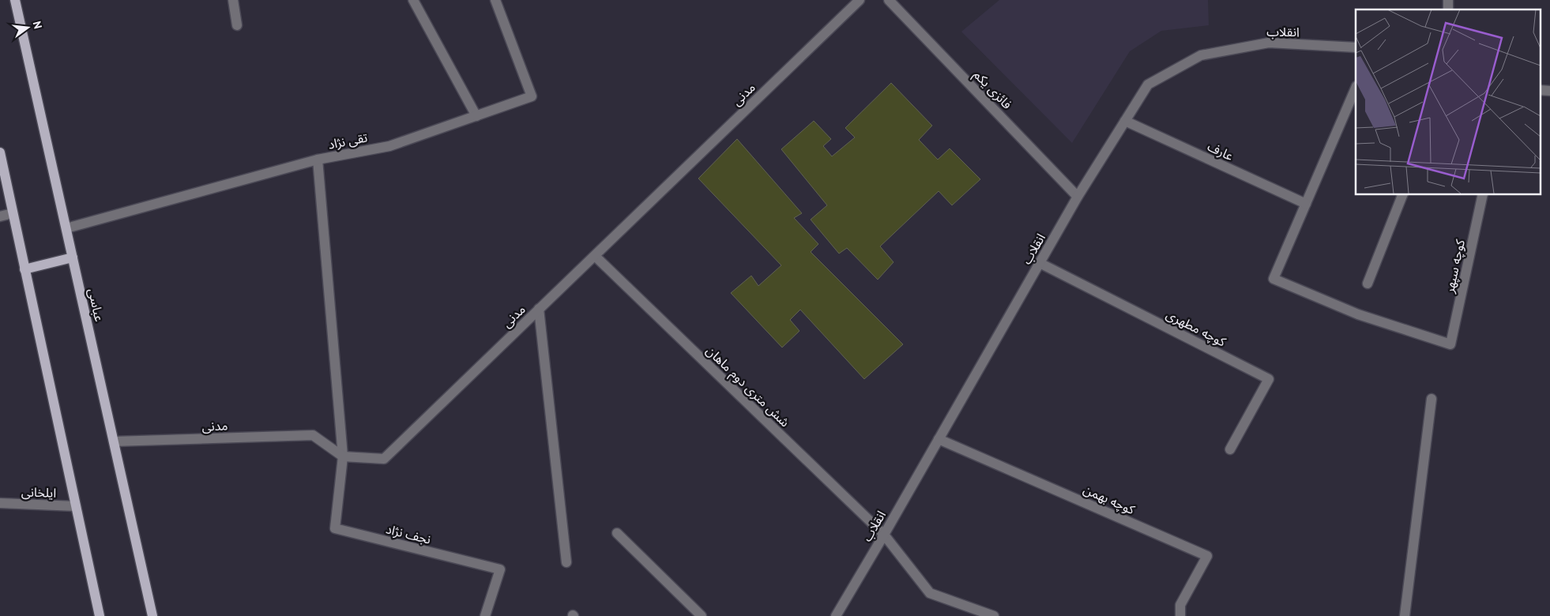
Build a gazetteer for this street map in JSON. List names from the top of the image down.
{
  "streets": {
    "main road": ["عباسى"],
    "street": [
      "انقلاب",
      "فائزی یکم",
      "مدنی",
      "تقی نژاد",
      "عارف",
      "کوچه سپهر",
      "کوچه مطهری",
      "شش متری دوم ماهان",
      "ایلخانی",
      "کوچه بهمن",
      "نجف نژاد"
    ]
  },
  "crossings": [
    ["انقلاب", "فائزی یکم"],
    ["انقلاب", "عارف"],
    ["انقلاب", "کوچه مطهری"],
    ["انقلاب", "شش متری دوم ماهان"],
    ["انقلاب", "کوچه بهمن"],
    ["مدنی", "عباسى"],
    ["مدنی", "شش متری دوم ماهان"],
    ["مدنی", "نجف نژاد"],
    ["تقی نژاد", "عباسى"],
    ["عارف", "کوچه سپهر"]
  ],
  "north": "right"
}
